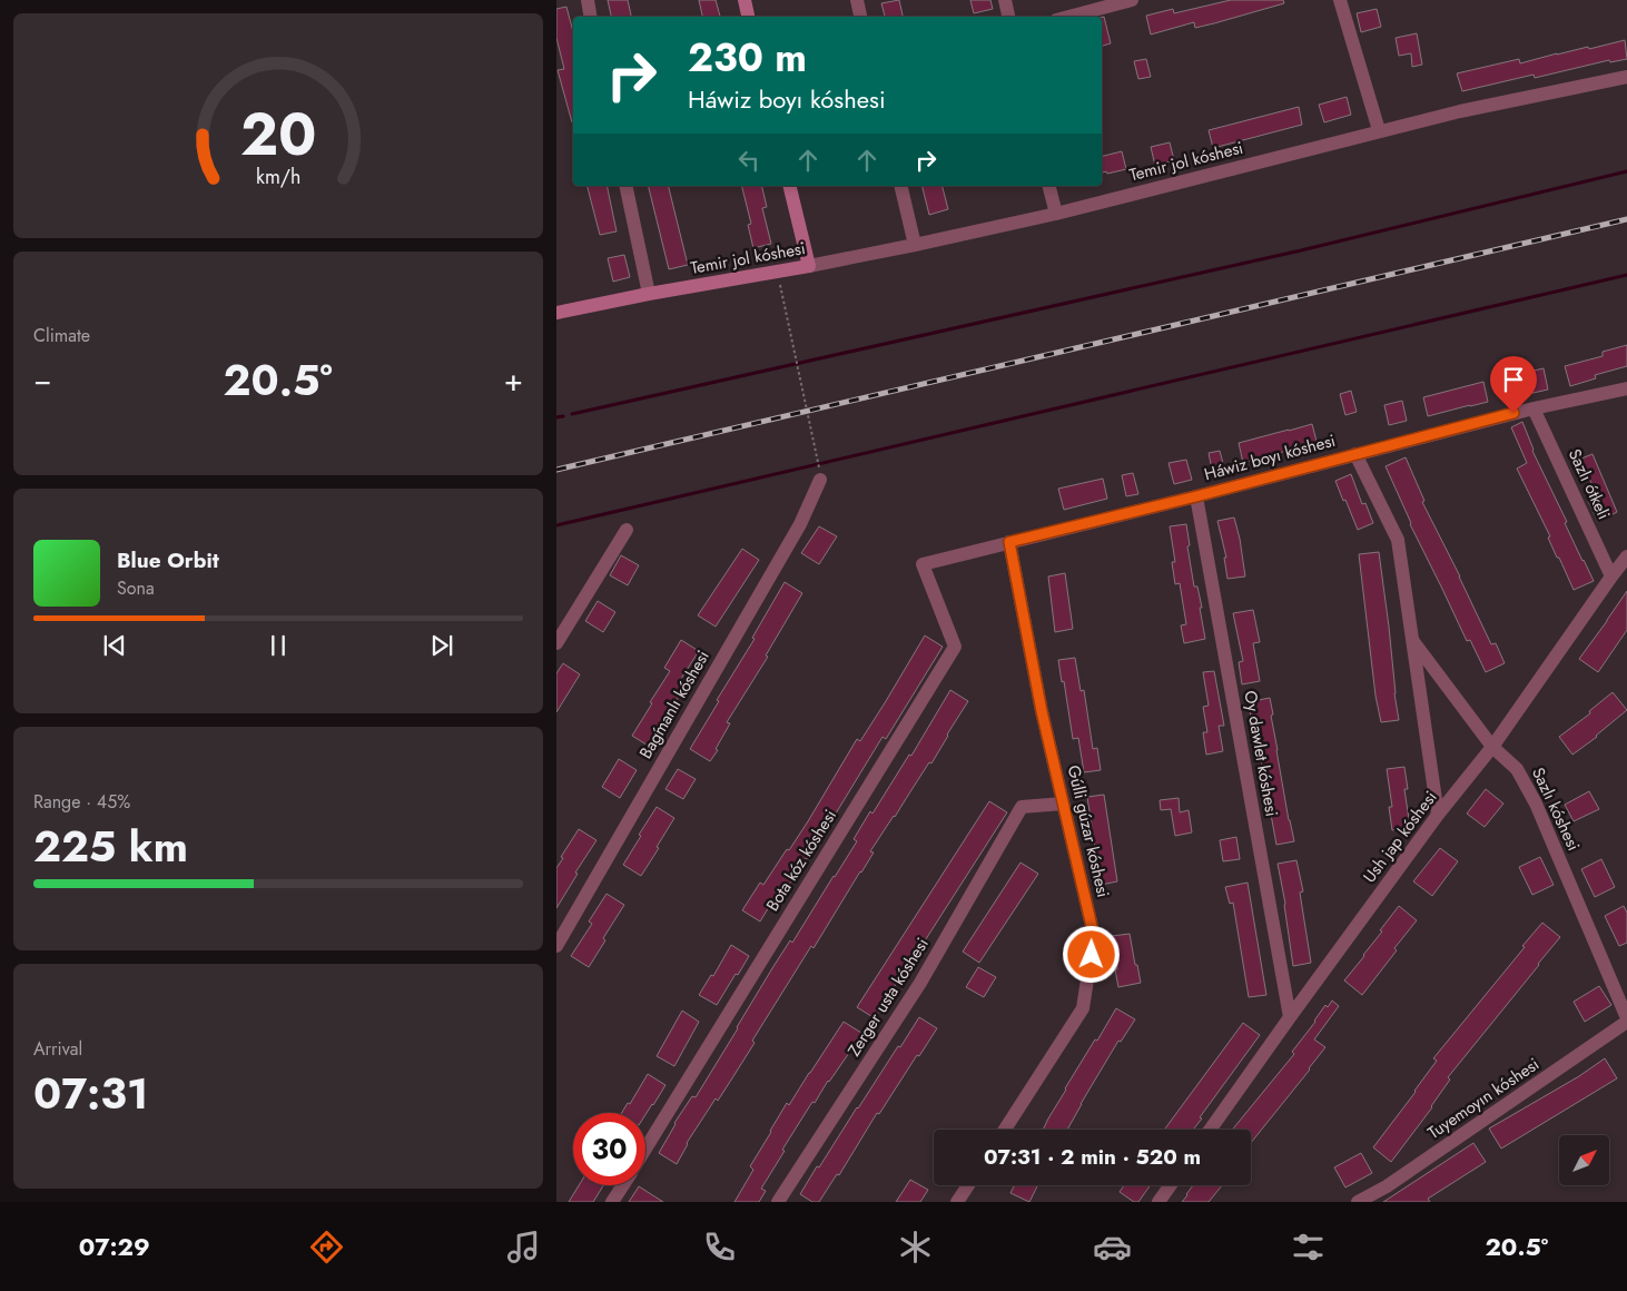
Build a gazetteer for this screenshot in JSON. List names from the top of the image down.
{
  "streets": {
    "street": [
      "Temir jol kóshesi",
      "Háwiz boyı kóshesi",
      "Sazlı ótkeli",
      "Baǵmanlı kóshesi",
      "Oy dawlet kóshesi",
      "Sazlı kóshesi",
      "Gúlli gúzar kóshesi",
      "Ush jap kóshesi",
      "Bota kóz kóshesi",
      "Zerger usta kóshesi",
      "Tuyemoyın kóshesi"
    ]
  },
  "crossings": [
    ["Háwiz boyı kóshesi", "Sazlı ótkeli"],
    ["Háwiz boyı kóshesi", "Oy dawlet kóshesi"],
    ["Háwiz boyı kóshesi", "Sazlı kóshesi"],
    ["Háwiz boyı kóshesi", "Gúlli gúzar kóshesi"],
    ["Háwiz boyı kóshesi", "Bota kóz kóshesi"],
    ["Sazlı ótkeli", "Ush jap kóshesi"],
    ["Oy dawlet kóshesi", "Ush jap kóshesi"],
    ["Sazlı kóshesi", "Ush jap kóshesi"],
    ["Sazlı kóshesi", "Tuyemoyın kóshesi"],
    ["Gúlli gúzar kóshesi", "Zerger usta kóshesi"]
  ],
  "north": "top right",
  "page": {
    "turn": ["230 m", "Háwiz boyı kóshesi"],
    "tile": [
      "Climate",
      ["Range · 45%", "225 km"],
      ["Arrival", "07:31"]
    ],
    "heat": ["−", "20.5°", "+"],
    "song": ["Blue Orbit", "Sona"],
    "limit": "30",
    "trip": "07:31 · 2 min · 520 m",
    "tabs": ["07:29", "20.5°"],
    "gauge": ["20", "km/h"]
  }
}
